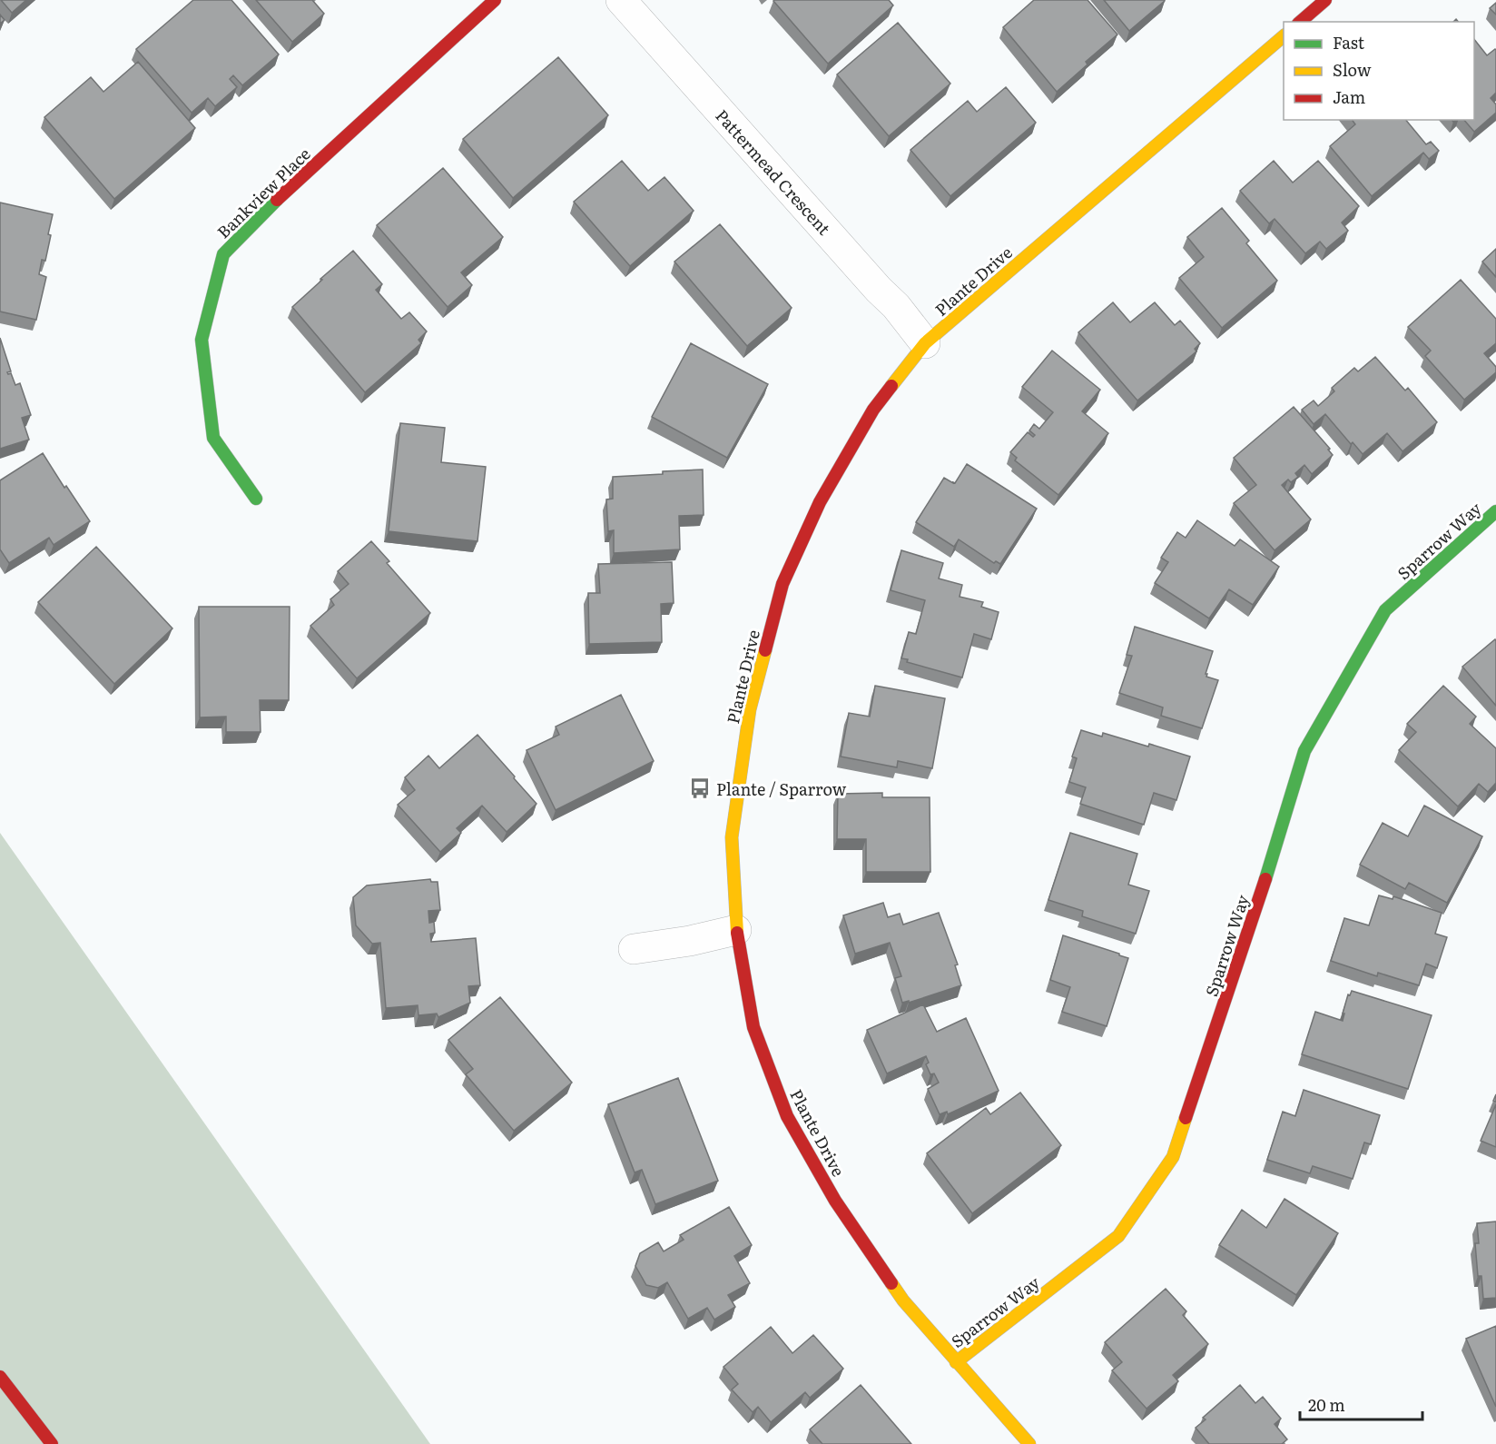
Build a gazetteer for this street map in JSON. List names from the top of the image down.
{
  "streets": {
    "main road": ["Bankview Place", "Plante Drive", "Sparrow Way"],
    "street": ["Pattermead Crescent"]
  },
  "crossings": [
    ["Pattermead Crescent", "Plante Drive"],
    ["Plante Drive", "Sparrow Way"]
  ],
  "places": {
    "bus stop": ["Plante / Sparrow"]
  },
  "legend": ["Fast", "Slow", "Jam"],
  "scale_bar": "20 m"
}
